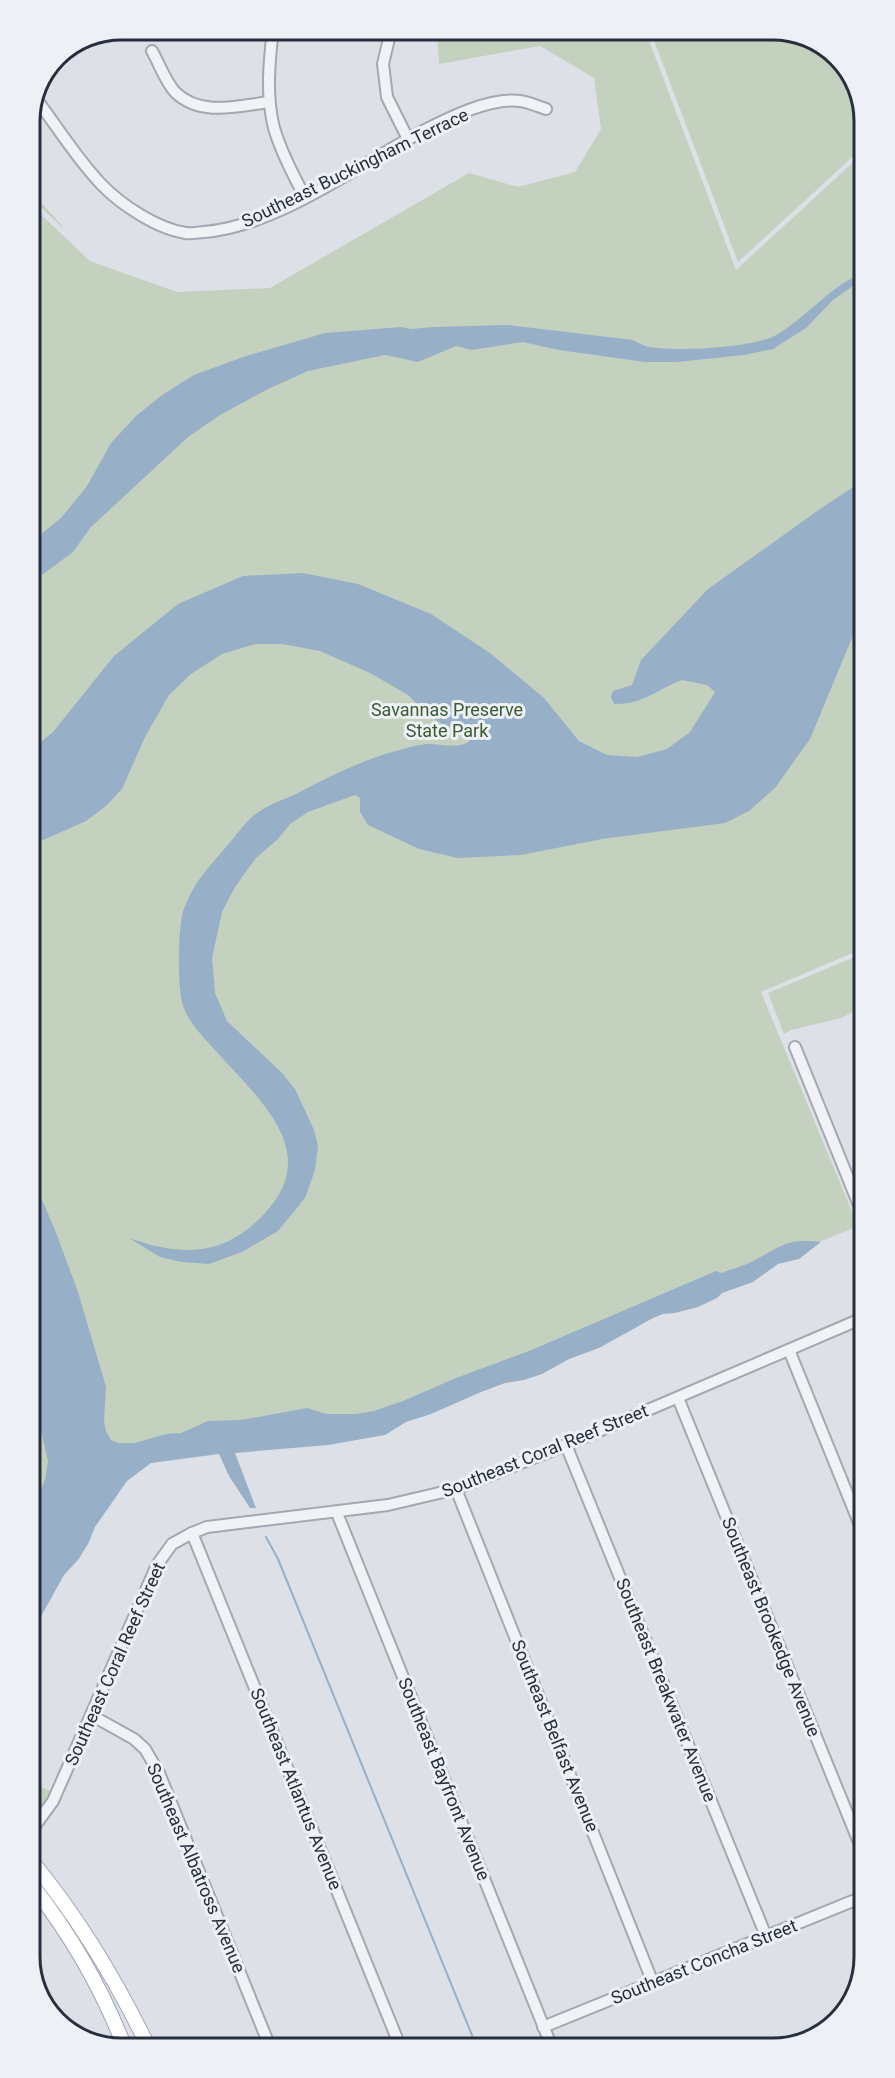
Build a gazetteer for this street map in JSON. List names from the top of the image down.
{
  "streets": {
    "street": [
      "Southeast Buckingham Terrace",
      "Southeast Coral Reef Street",
      "Southeast Brookedge Avenue",
      "Southeast Breakwater Avenue",
      "Southeast Belfast Avenue",
      "Southeast Bayfront Avenue",
      "Southeast Atlantus Avenue",
      "Southeast Albatross Avenue",
      "Southeast Concha Street"
    ]
  },
  "crossings": [
    ["Southeast Coral Reef Street", "Southeast Brookedge Avenue"],
    ["Southeast Coral Reef Street", "Southeast Breakwater Avenue"],
    ["Southeast Coral Reef Street", "Southeast Belfast Avenue"],
    ["Southeast Coral Reef Street", "Southeast Bayfront Avenue"],
    ["Southeast Coral Reef Street", "Southeast Atlantus Avenue"],
    ["Southeast Coral Reef Street", "Southeast Albatross Avenue"],
    ["Southeast Breakwater Avenue", "Southeast Concha Street"],
    ["Southeast Belfast Avenue", "Southeast Concha Street"],
    ["Southeast Bayfront Avenue", "Southeast Concha Street"]
  ],
  "parks": ["Savannas Preserve State Park"]
}
